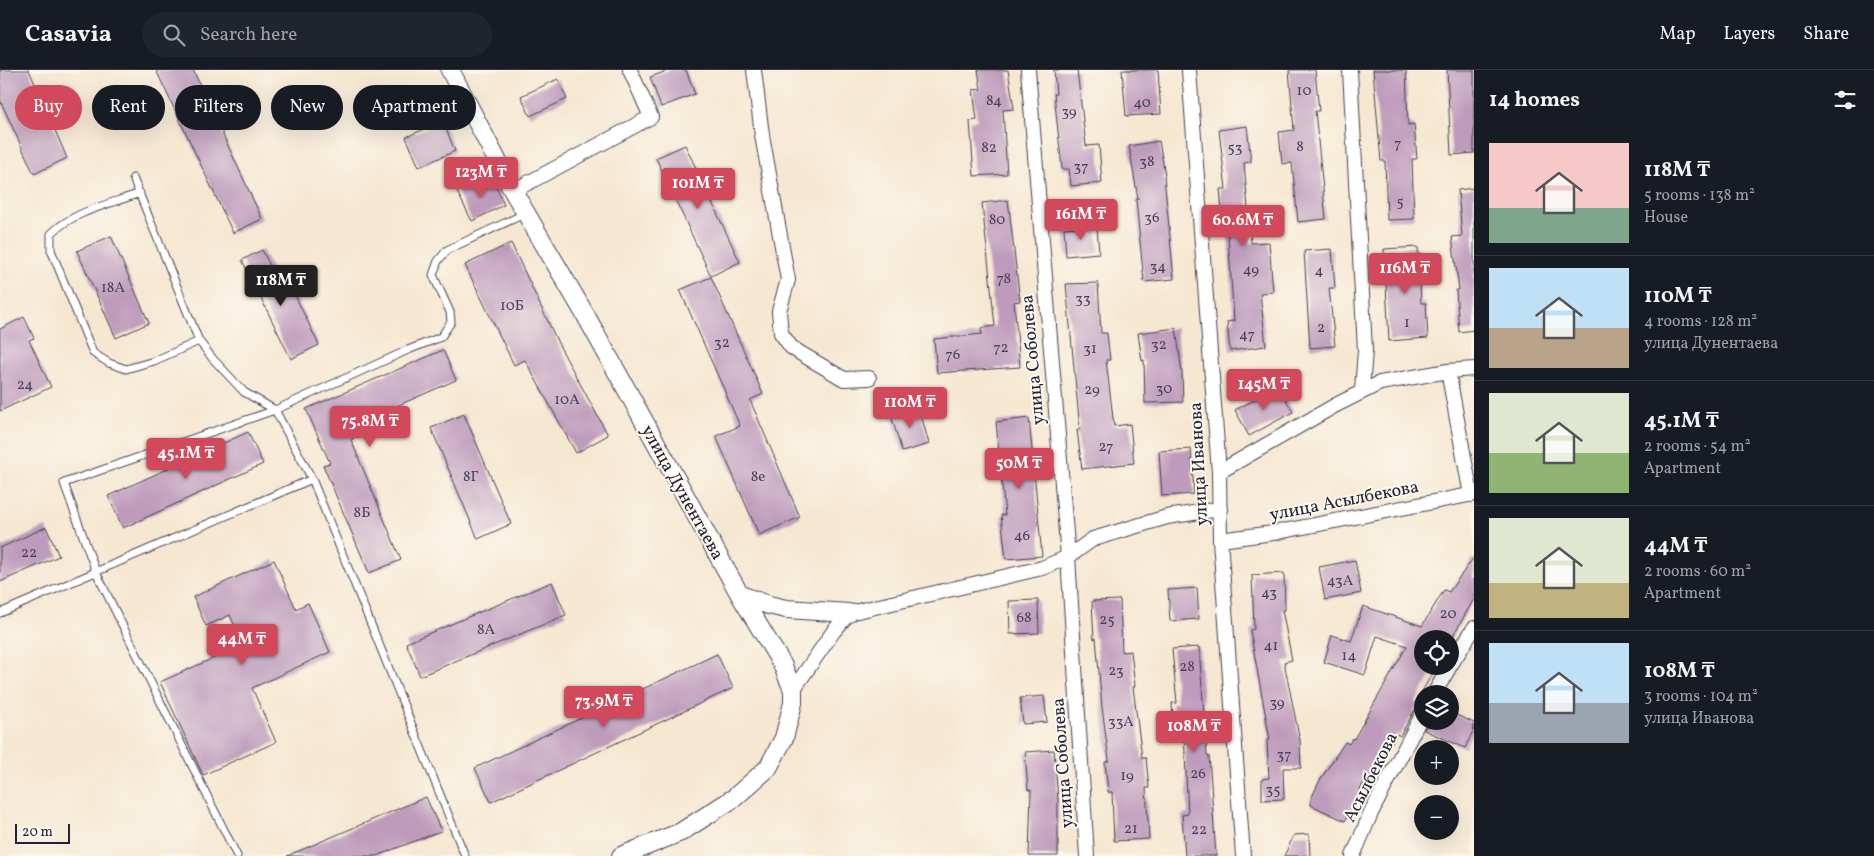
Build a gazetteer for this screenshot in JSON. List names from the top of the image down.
{
  "streets": {
    "street": [
      "улица Соболева",
      "улица Иванова",
      "улица Дунентаева",
      "улица Асылбекова",
      "Асылбекова"
    ]
  },
  "crossings": [
    ["улица Иванова", "улица Асылбекова"]
  ],
  "house_numbers": [
    "10",
    "84",
    "40",
    "39",
    "7",
    "8",
    "82",
    "53",
    "38",
    "37",
    "5",
    "36",
    "80",
    "34",
    "49",
    "4",
    "78",
    "18А",
    "33",
    "10Б",
    "1",
    "2",
    "47",
    "32",
    "32",
    "72",
    "31",
    "76",
    "24",
    "30",
    "29",
    "10А",
    "27",
    "8Г",
    "8е",
    "8Б",
    "46",
    "22",
    "43А",
    "43",
    "20",
    "68",
    "25",
    "8А",
    "41",
    "14",
    "28",
    "23",
    "39",
    "33А",
    "37",
    "26",
    "19",
    "35",
    "21",
    "22"
  ],
  "scale_bar": "20 m",
  "page": {
    "header": "Casavia",
    "search": "Search here",
    "nav": ["Map", "Layers", "Share"],
    "heading": "14 homes",
    "chip": [
      "Buy",
      "Rent",
      "Filters",
      "New",
      "Apartment"
    ],
    "list": [
      {
        "name": "118M ₸",
        "note": "5 rooms · 138 m² · House"
      },
      {
        "name": "110M ₸",
        "note": "4 rooms · 128 m² · улица Дунентаева"
      },
      {
        "name": "45.1M ₸",
        "note": "2 rooms · 54 m² · Apartment"
      },
      {
        "name": "44M ₸",
        "note": "2 rooms · 60 m² · Apartment"
      },
      {
        "name": "108M ₸",
        "note": "3 rooms · 104 m² · улица Иванова"
      }
    ],
    "price": [
      "123M ₸",
      "101M ₸",
      "161M ₸",
      "60.6M ₸",
      "116M ₸",
      "118M ₸",
      "145M ₸",
      "110M ₸",
      "75.8M ₸",
      "45.1M ₸",
      "50M ₸",
      "44M ₸",
      "73.9M ₸",
      "108M ₸"
    ],
    "map_buttons": ["+", "−"],
    "scale": "20 m"
  }
}
